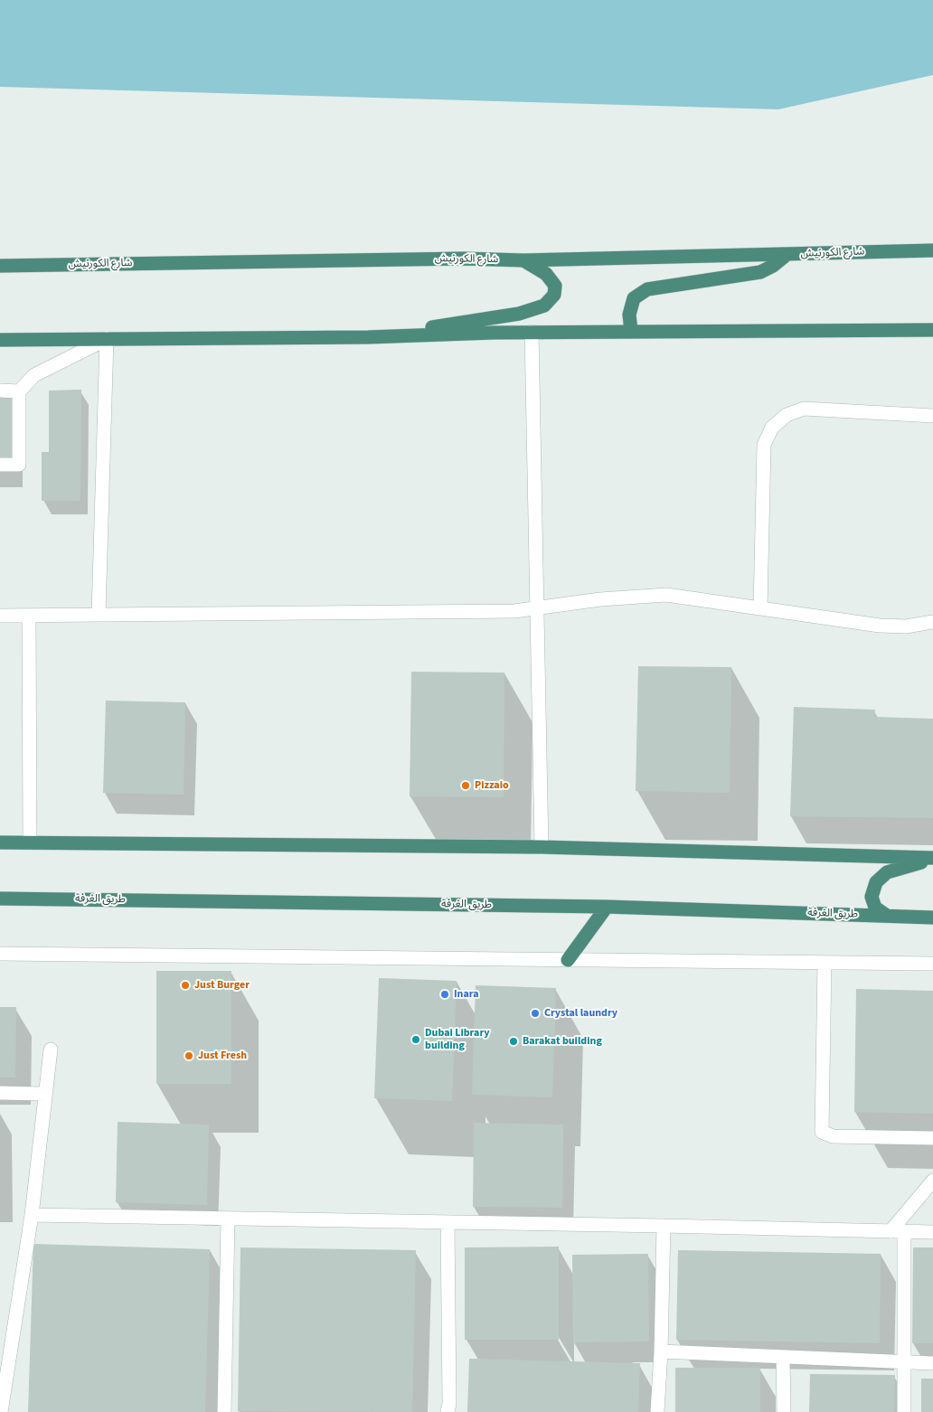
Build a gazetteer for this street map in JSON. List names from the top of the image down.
{
  "streets": {
    "highway": ["شارع الكورنيش", "طريق الغرفة"]
  },
  "places": [
    "Pizzaio",
    "Just Burger",
    "Inara",
    "Crystal laundry",
    "Dubai Library building",
    "Barakat building",
    "Just Fresh"
  ]
}
